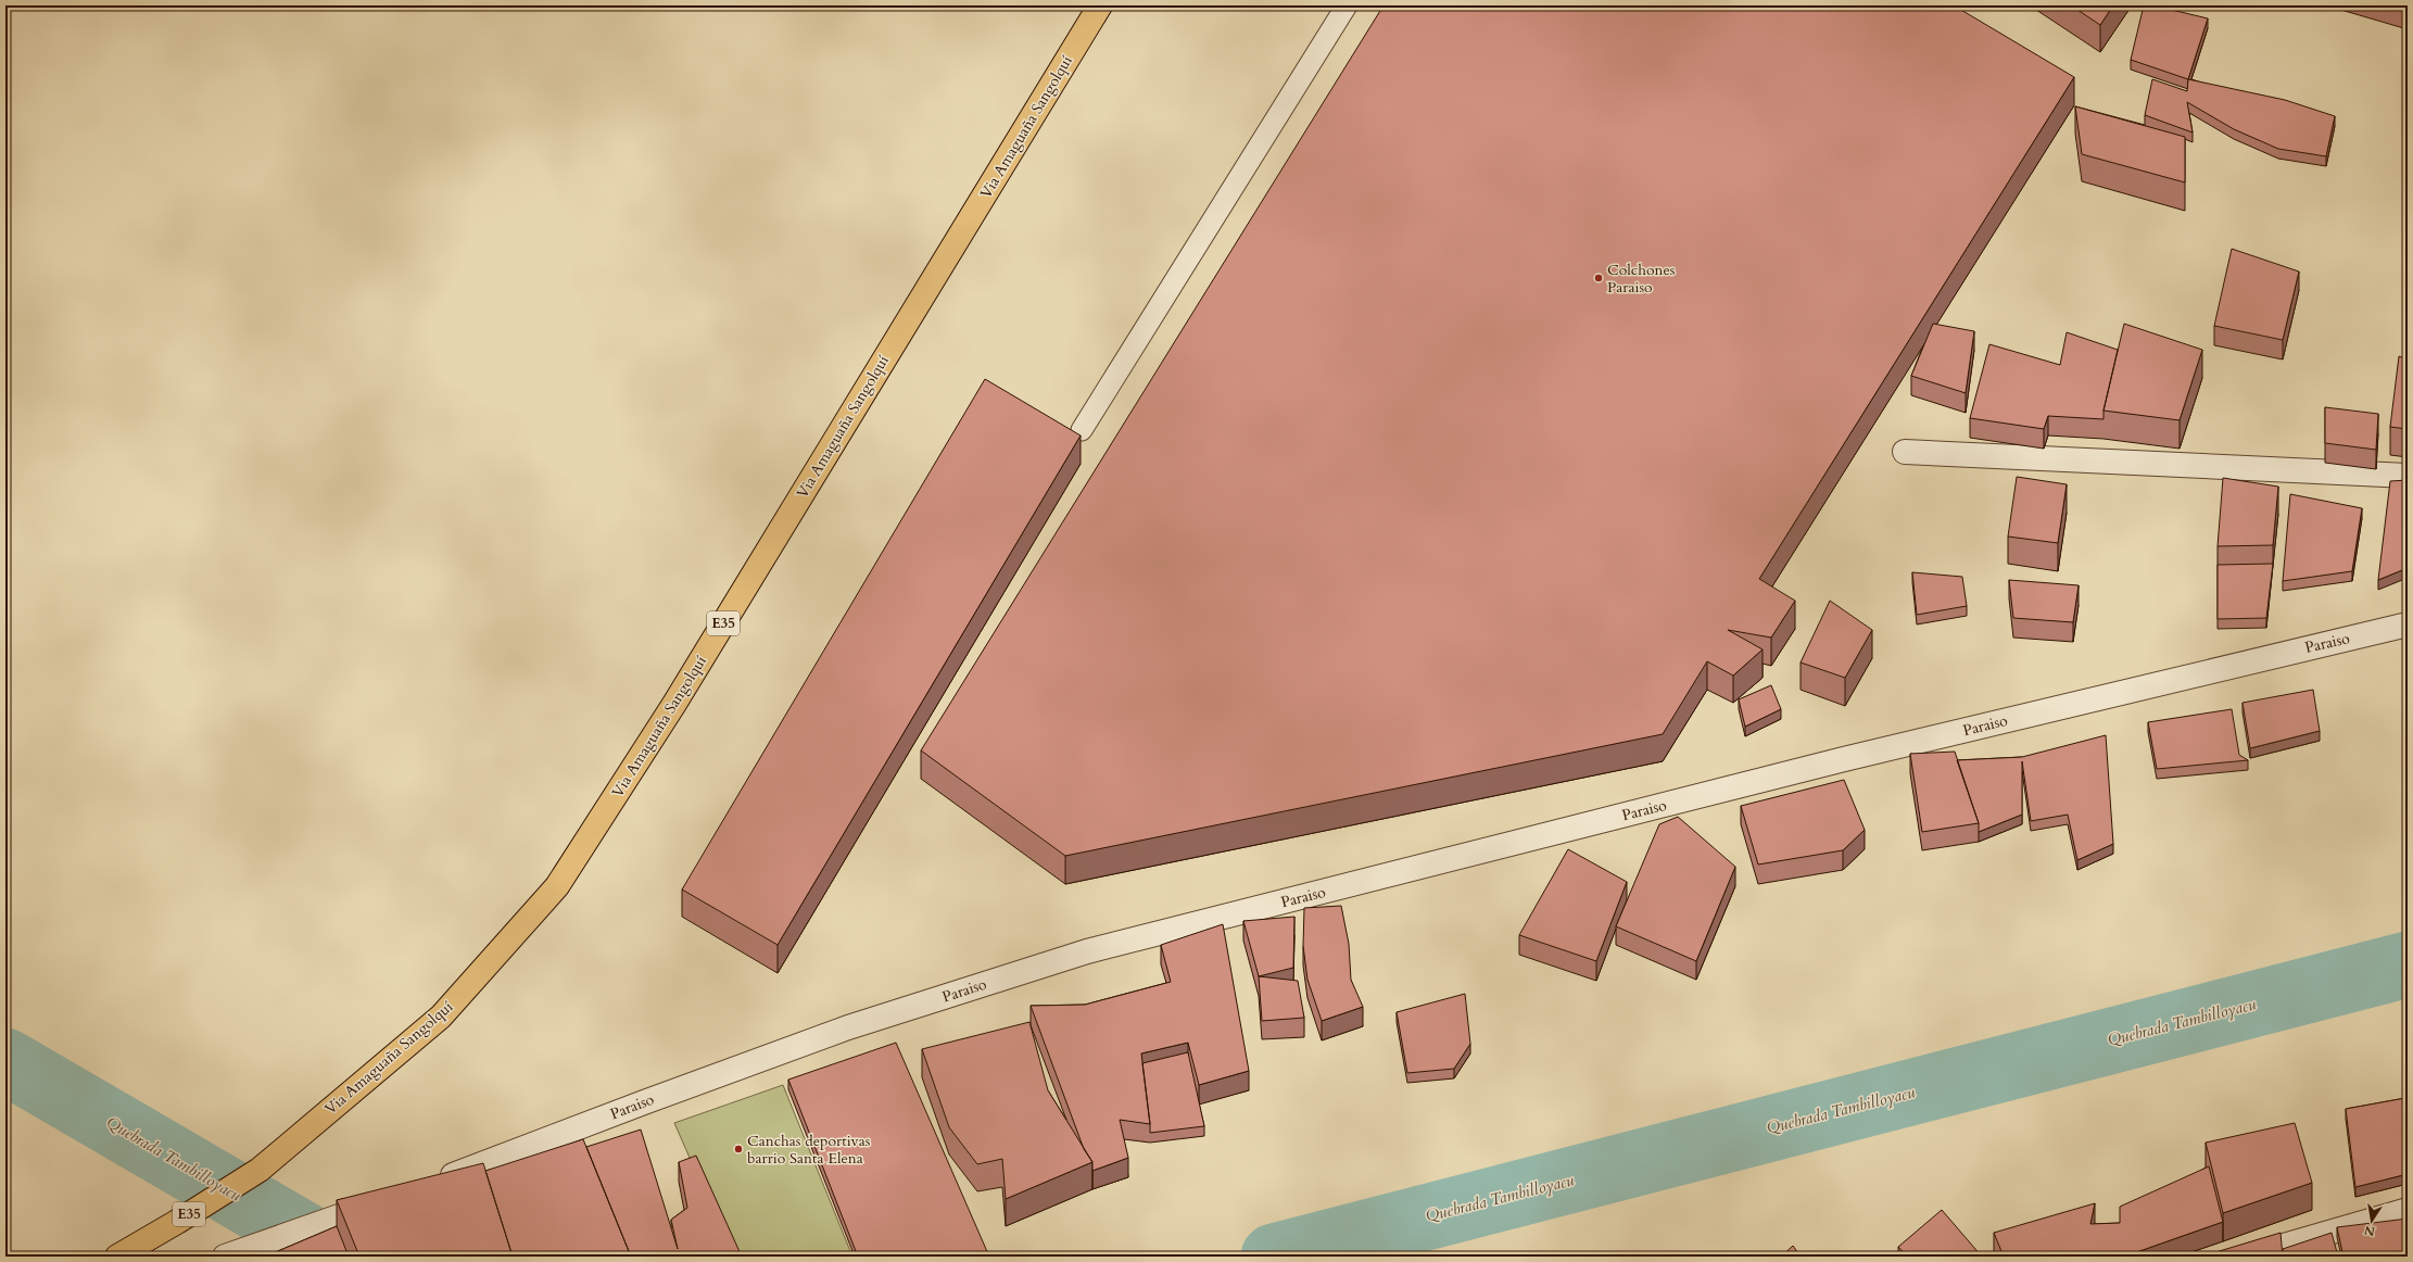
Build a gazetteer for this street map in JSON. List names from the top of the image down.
{
  "streets": {
    "highway": ["Via Amaguaña Sangolquí", "E35"],
    "street": ["Paraiso"]
  },
  "water": ["Quebrada Tambilloyacu"],
  "places": ["Colchones Paraiso", "Canchas deportivas barrio Santa Elena"],
  "north": "bottom"
}
